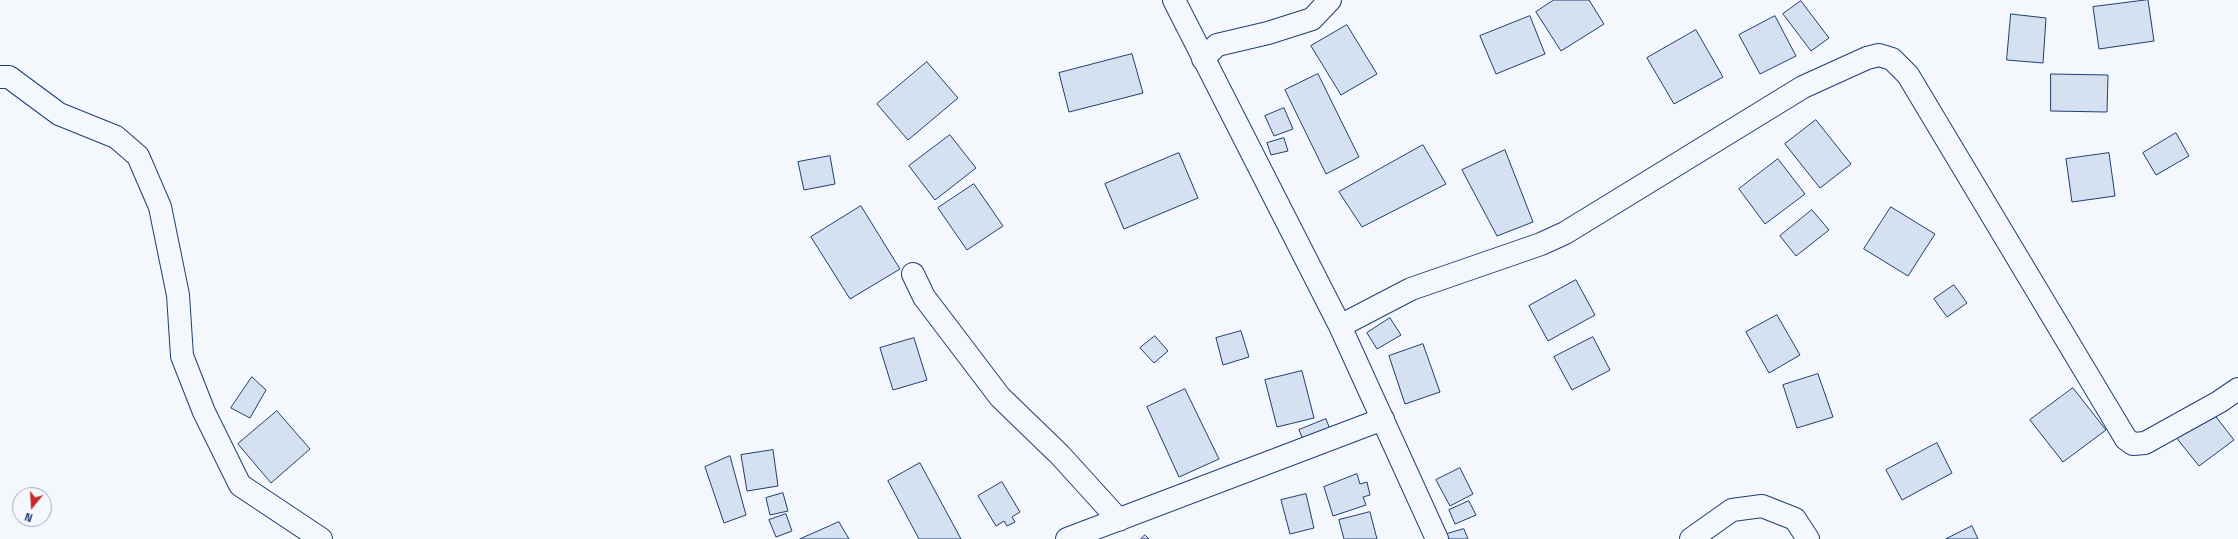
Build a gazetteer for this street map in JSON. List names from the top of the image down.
{
  "north": "bottom"
}
